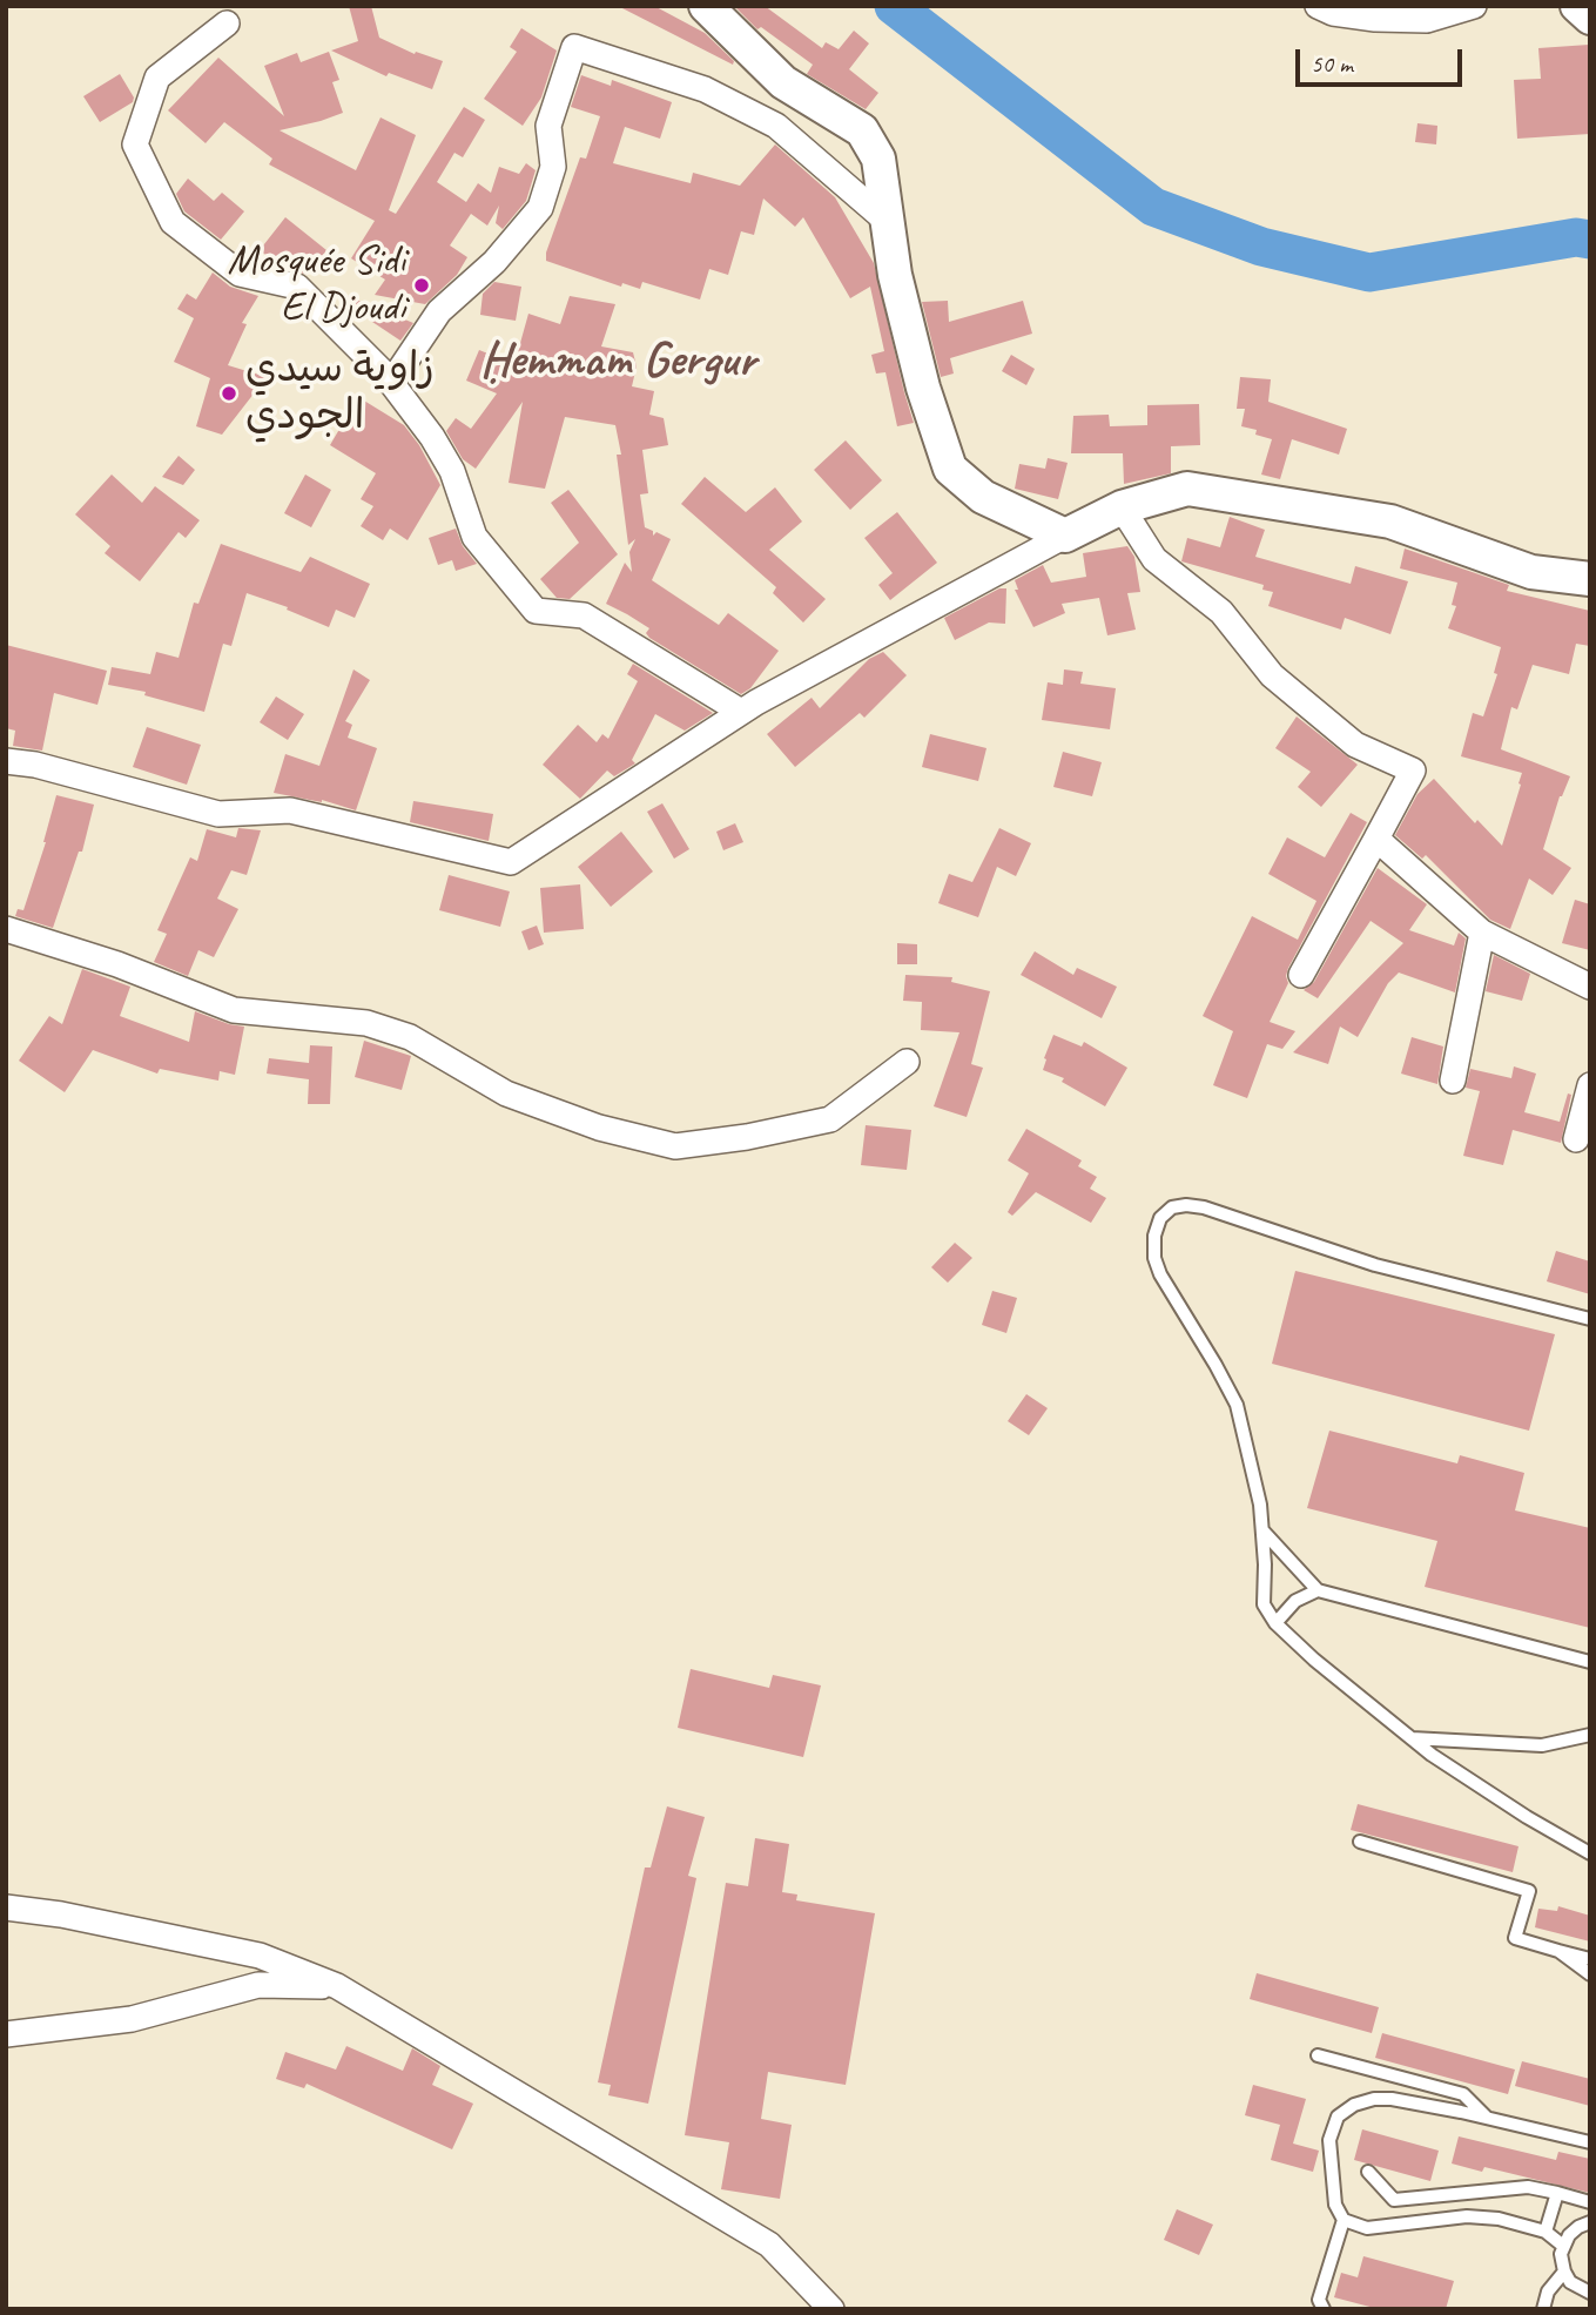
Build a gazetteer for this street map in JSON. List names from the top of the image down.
{
  "districts": ["Ḥemmam Gergur"],
  "places": ["Mosquée Sidi El Djoudi", "زاوية سيدي الجودي"],
  "scale_bar": "50 m"
}
